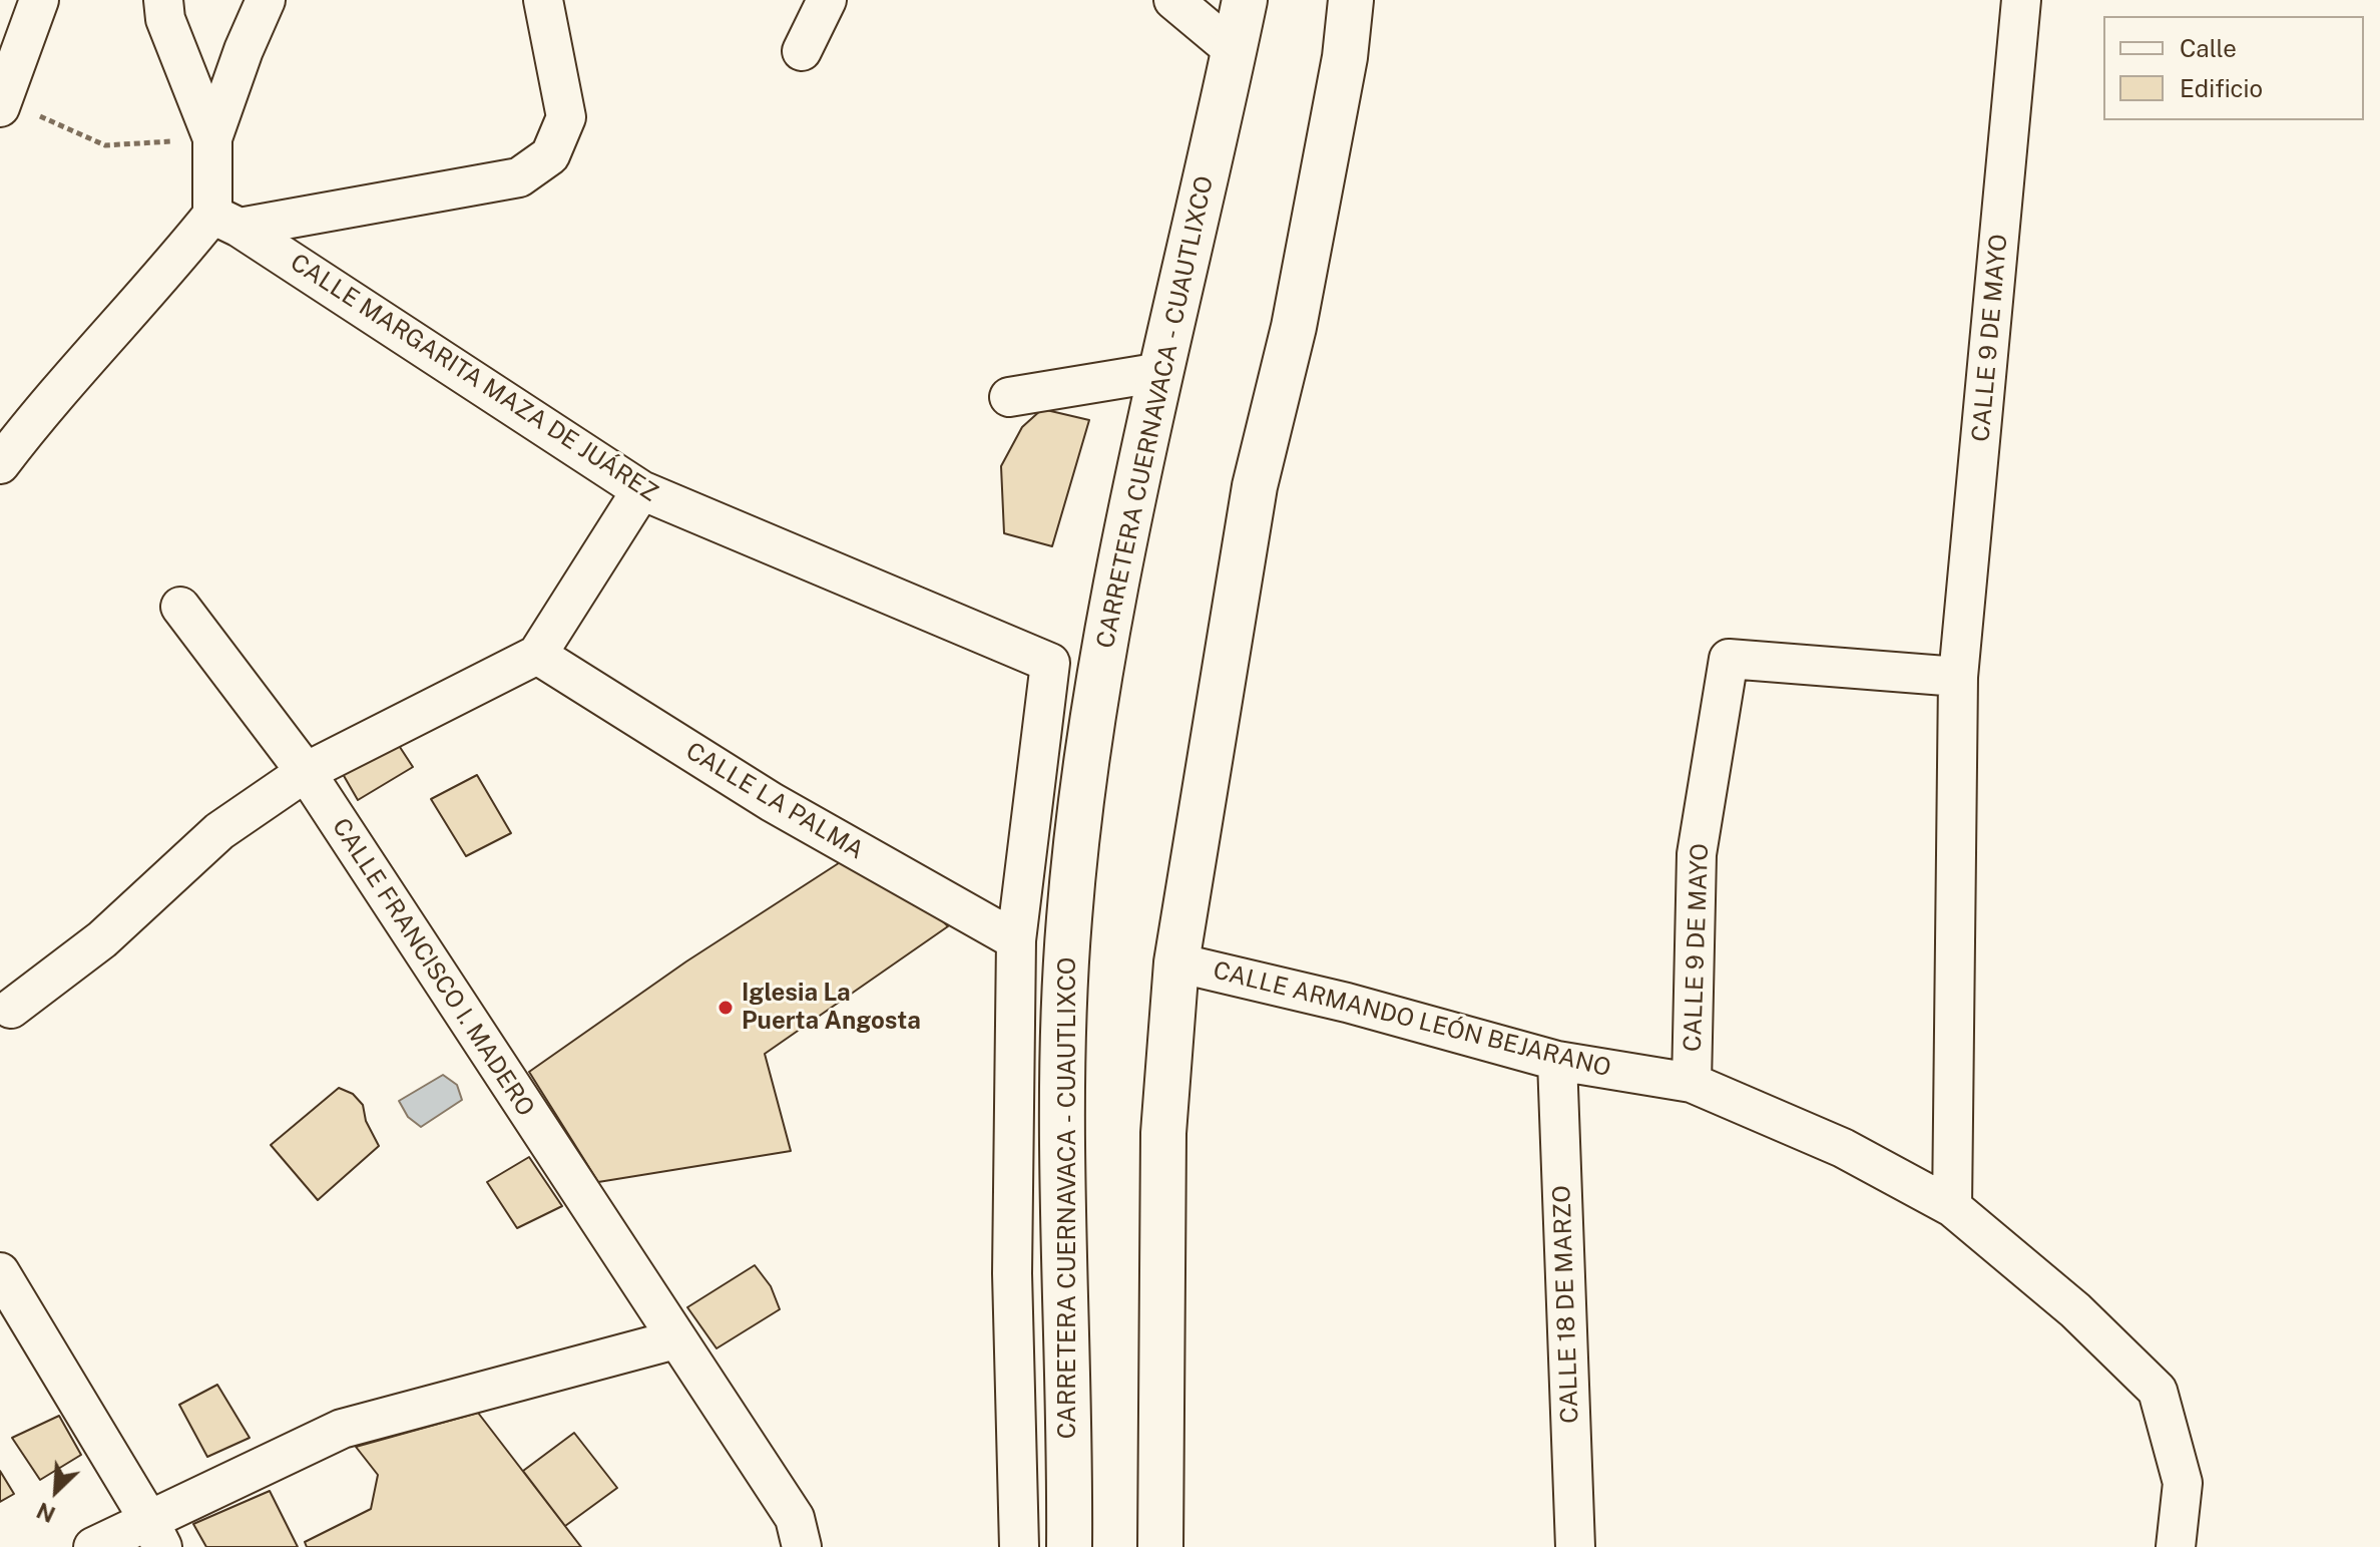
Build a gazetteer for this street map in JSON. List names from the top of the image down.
{
  "streets": {
    "main road": ["CARRETERA CUERNAVACA - CUAUTLIXCO"],
    "street": [
      "CALLE 9 DE MAYO",
      "CALLE MARGARITA MAZA DE JUÁREZ",
      "CALLE LA PALMA",
      "CALLE FRANCISCO I. MADERO",
      "CALLE ARMANDO LEÓN BEJARANO",
      "CALLE 18 DE MARZO"
    ]
  },
  "crossings": [
    ["CALLE 9 DE MAYO", "CALLE ARMANDO LEÓN BEJARANO"],
    ["CALLE MARGARITA MAZA DE JUÁREZ", "CALLE LA PALMA"],
    ["CALLE ARMANDO LEÓN BEJARANO", "CALLE 18 DE MARZO"]
  ],
  "places": ["Iglesia La Puerta Angosta"],
  "legend": ["Calle", "Edificio"],
  "north": "bottom left"
}
